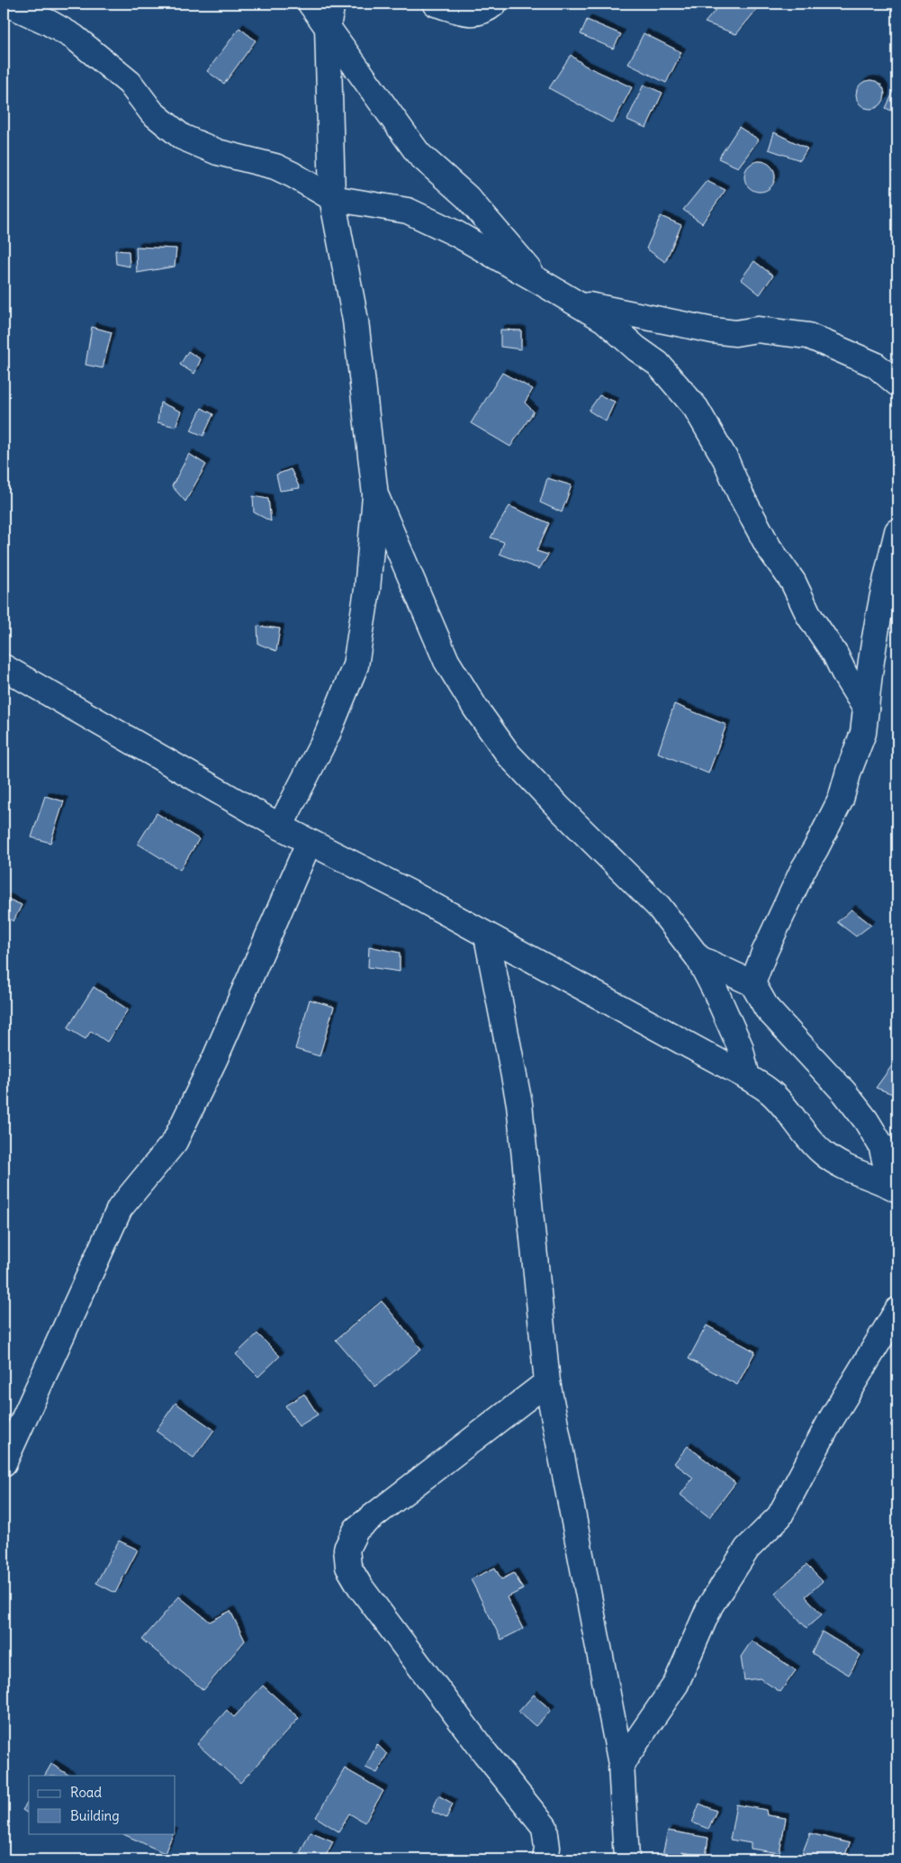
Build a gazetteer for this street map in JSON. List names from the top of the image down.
{
  "legend": ["Road", "Building"]
}
